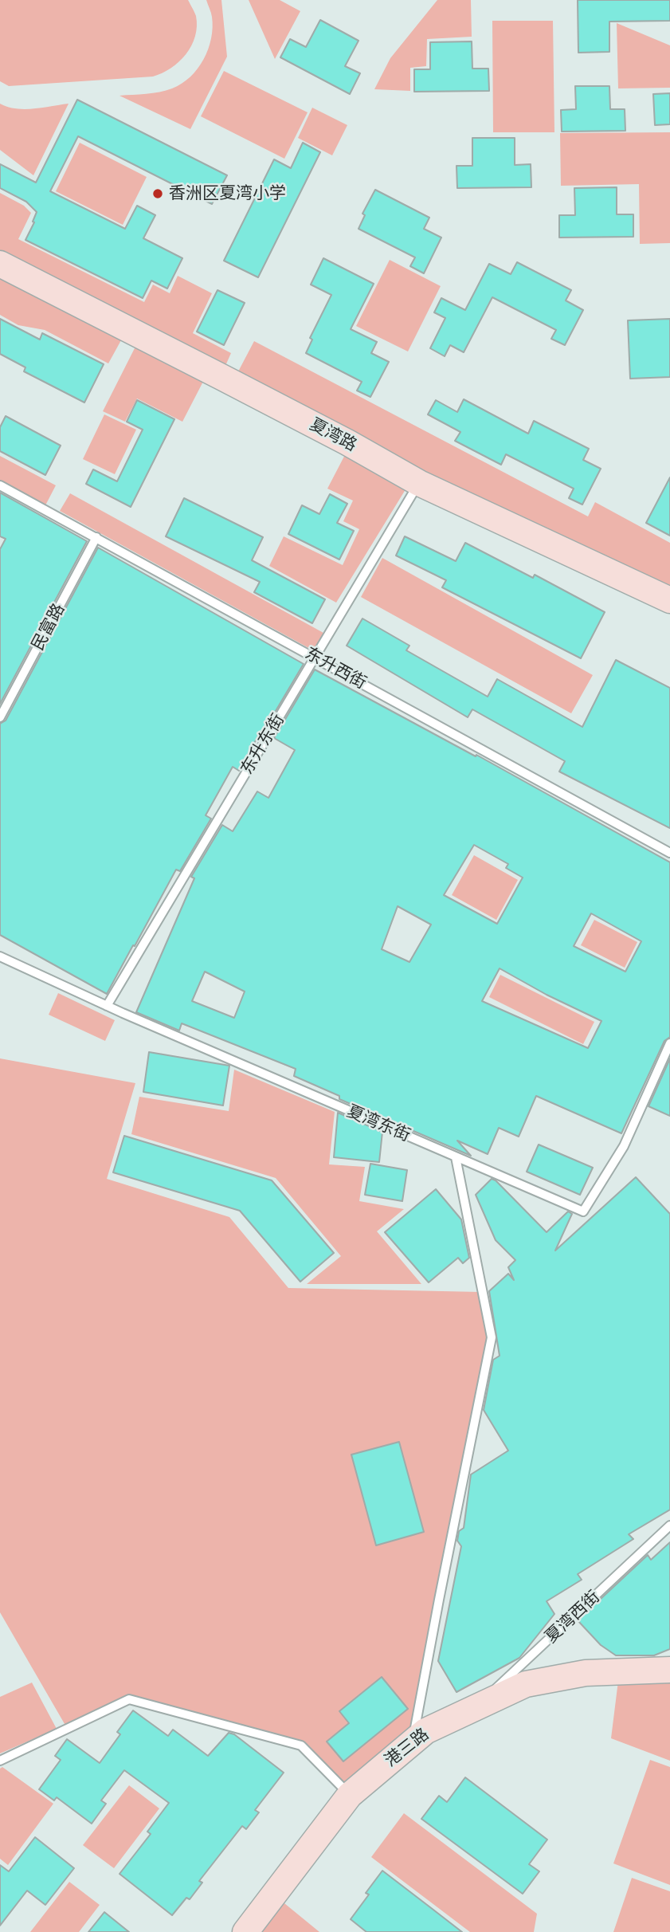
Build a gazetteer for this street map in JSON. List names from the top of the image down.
{
  "streets": {
    "street": ["夏湾路", "港三路"],
    "lane": [
      "民富路",
      "东升西街",
      "东升东街",
      "夏湾东街",
      "夏湾西街"
    ]
  },
  "crossings": [
    ["夏湾路", "东升东街"],
    ["民富路", "东升西街"],
    ["东升西街", "东升东街"],
    ["东升东街", "夏湾东街"],
    ["夏湾西街", "港三路"]
  ],
  "places": ["香洲区夏湾小学"]
}
